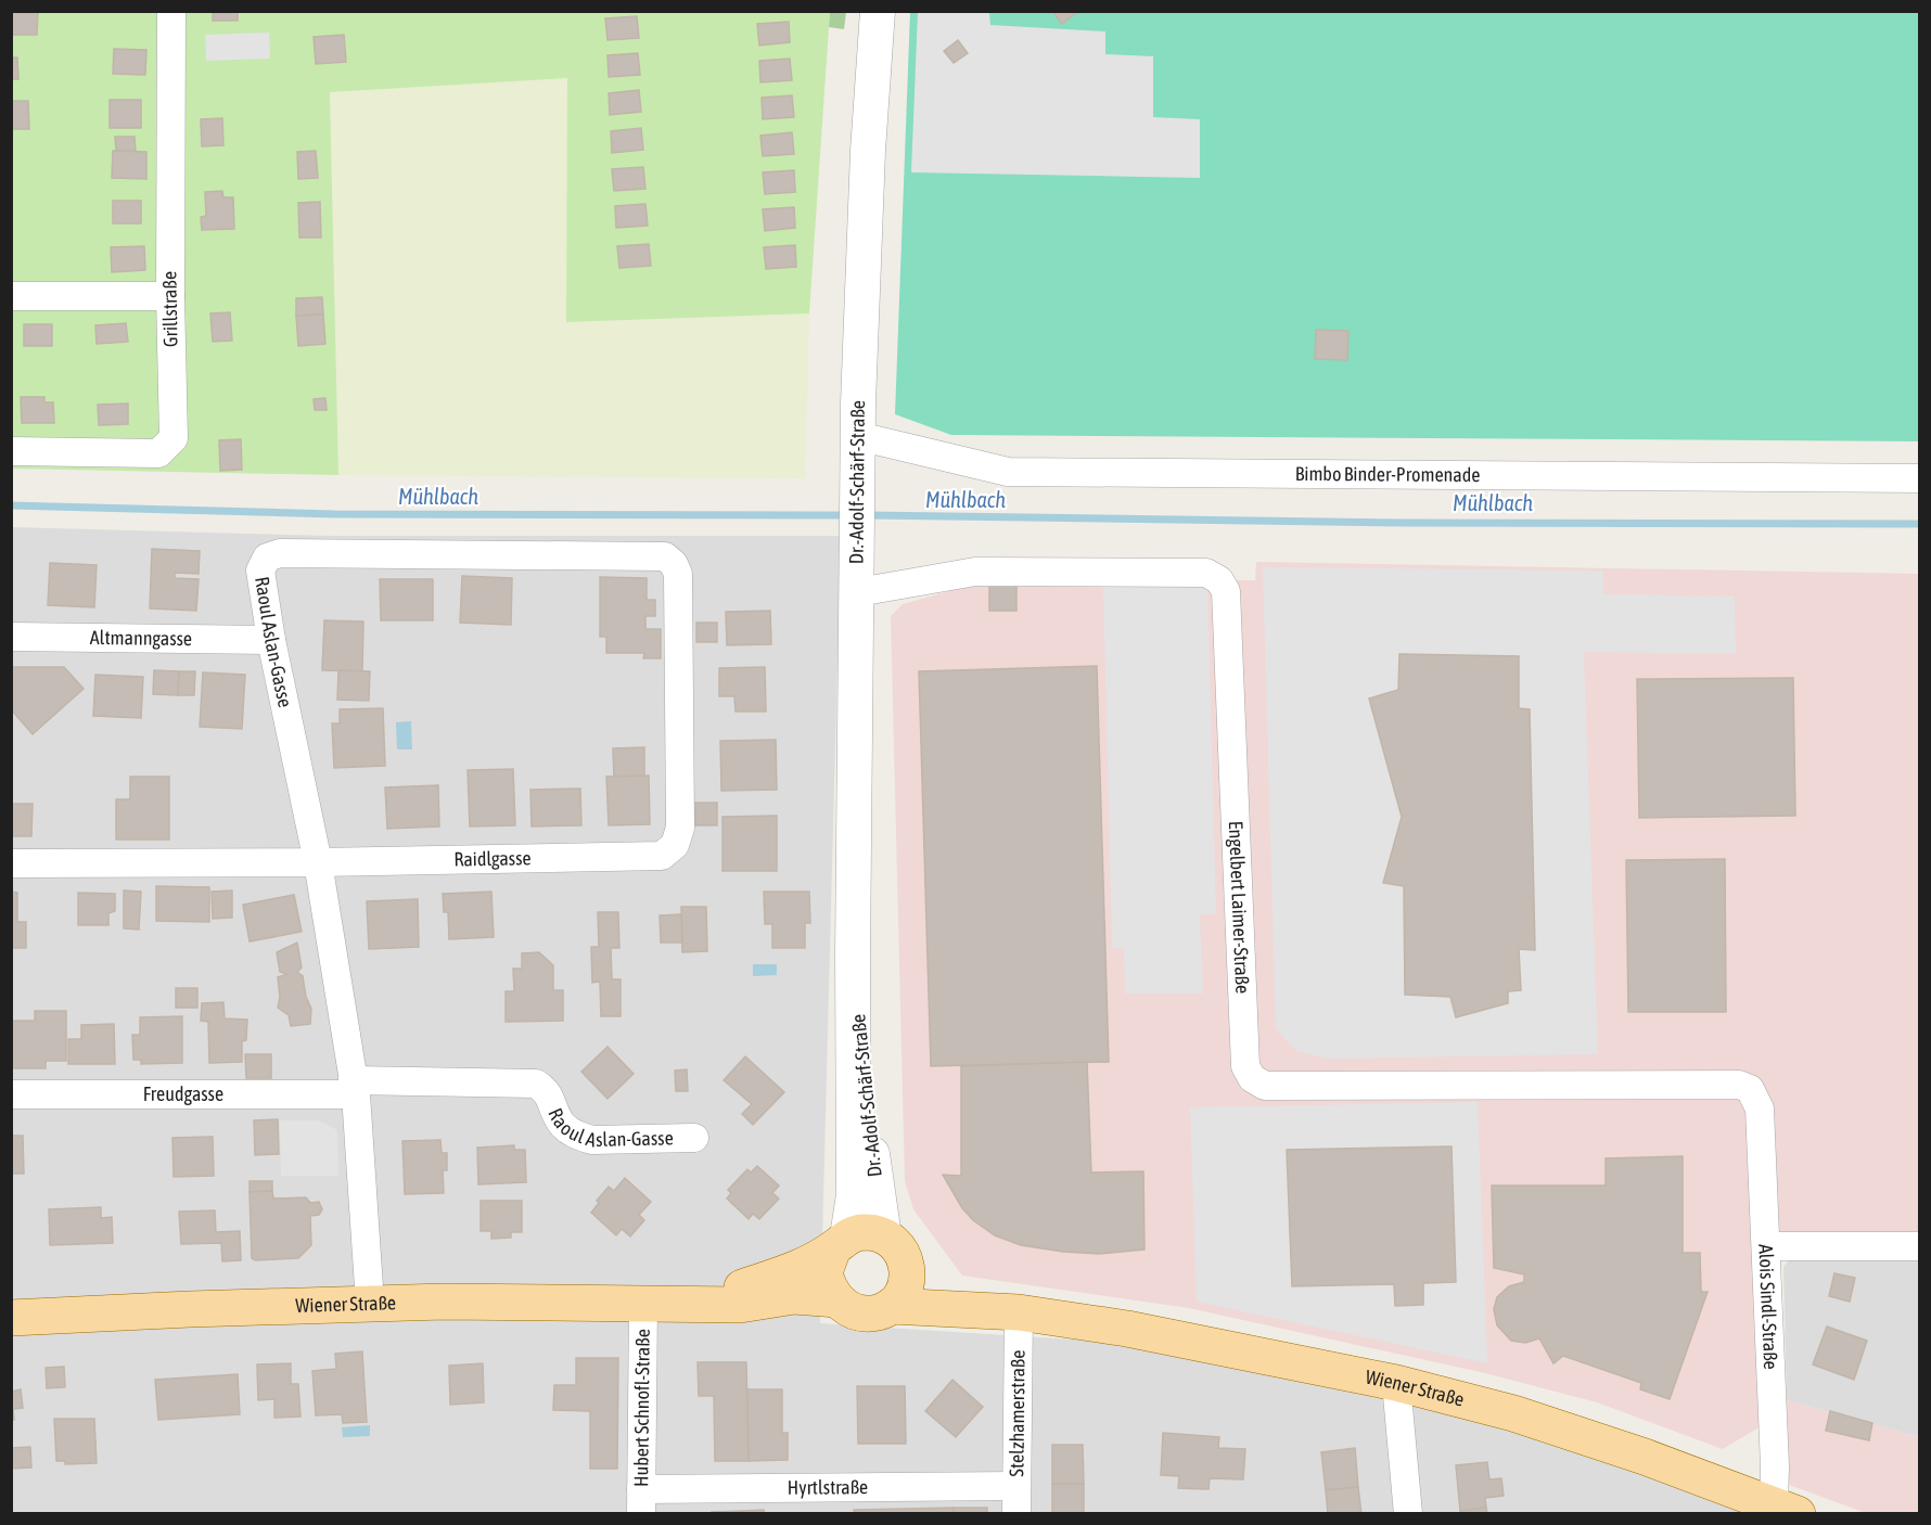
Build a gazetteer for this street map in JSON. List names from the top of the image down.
{
  "streets": {
    "main road": ["Wiener Straße"],
    "street": [
      "Grillstraße",
      "Bimbo Binder-Promenade",
      "Dr.-Adolf-Schärf-Straße",
      "Altmanngasse",
      "Raoul Aslan-Gasse",
      "Raidlgasse",
      "Engelbert Laimer-Straße",
      "Freudgasse",
      "Alois Sindl-Straße",
      "Hubert Schnofl-Straße",
      "Stelzhamerstraße",
      "Hyrtlstraße"
    ]
  },
  "crossings": [
    ["Bimbo Binder-Promenade", "Dr.-Adolf-Schärf-Straße"],
    ["Dr.-Adolf-Schärf-Straße", "Engelbert Laimer-Straße"],
    ["Dr.-Adolf-Schärf-Straße", "Wiener Straße"],
    ["Altmanngasse", "Raoul Aslan-Gasse"],
    ["Raoul Aslan-Gasse", "Raidlgasse"],
    ["Raoul Aslan-Gasse", "Freudgasse"],
    ["Raoul Aslan-Gasse", "Wiener Straße"],
    ["Engelbert Laimer-Straße", "Alois Sindl-Straße"],
    ["Wiener Straße", "Alois Sindl-Straße"],
    ["Wiener Straße", "Hubert Schnofl-Straße"],
    ["Wiener Straße", "Stelzhamerstraße"],
    ["Hubert Schnofl-Straße", "Hyrtlstraße"],
    ["Stelzhamerstraße", "Hyrtlstraße"]
  ],
  "water": ["Mühlbach"]
}
